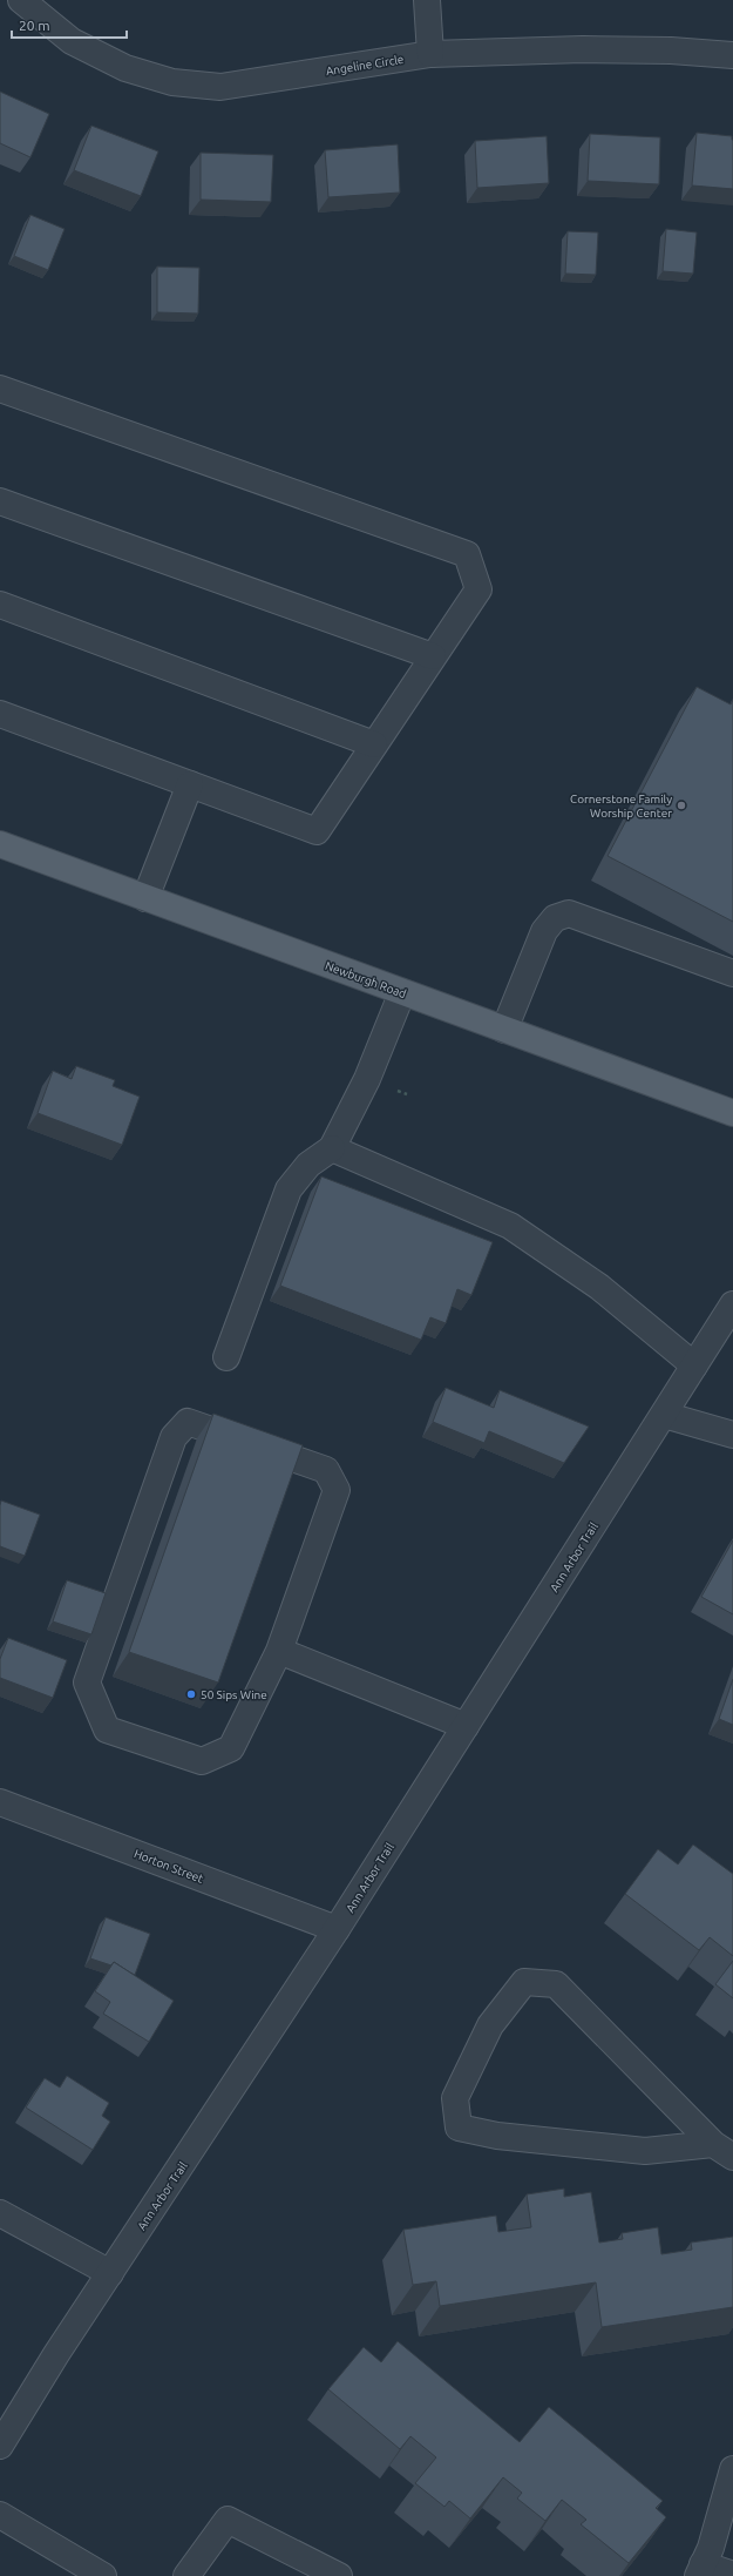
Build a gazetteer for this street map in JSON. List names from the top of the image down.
{
  "streets": {
    "main road": ["Newburgh Road"],
    "street": ["Angeline Circle", "Ann Arbor Trail", "Horton Street"]
  },
  "crossings": [
    ["Ann Arbor Trail", "Horton Street"]
  ],
  "places": ["Cornerstone Family Worship Center", "50 Sips Wine"],
  "scale_bar": "20 m"
}
